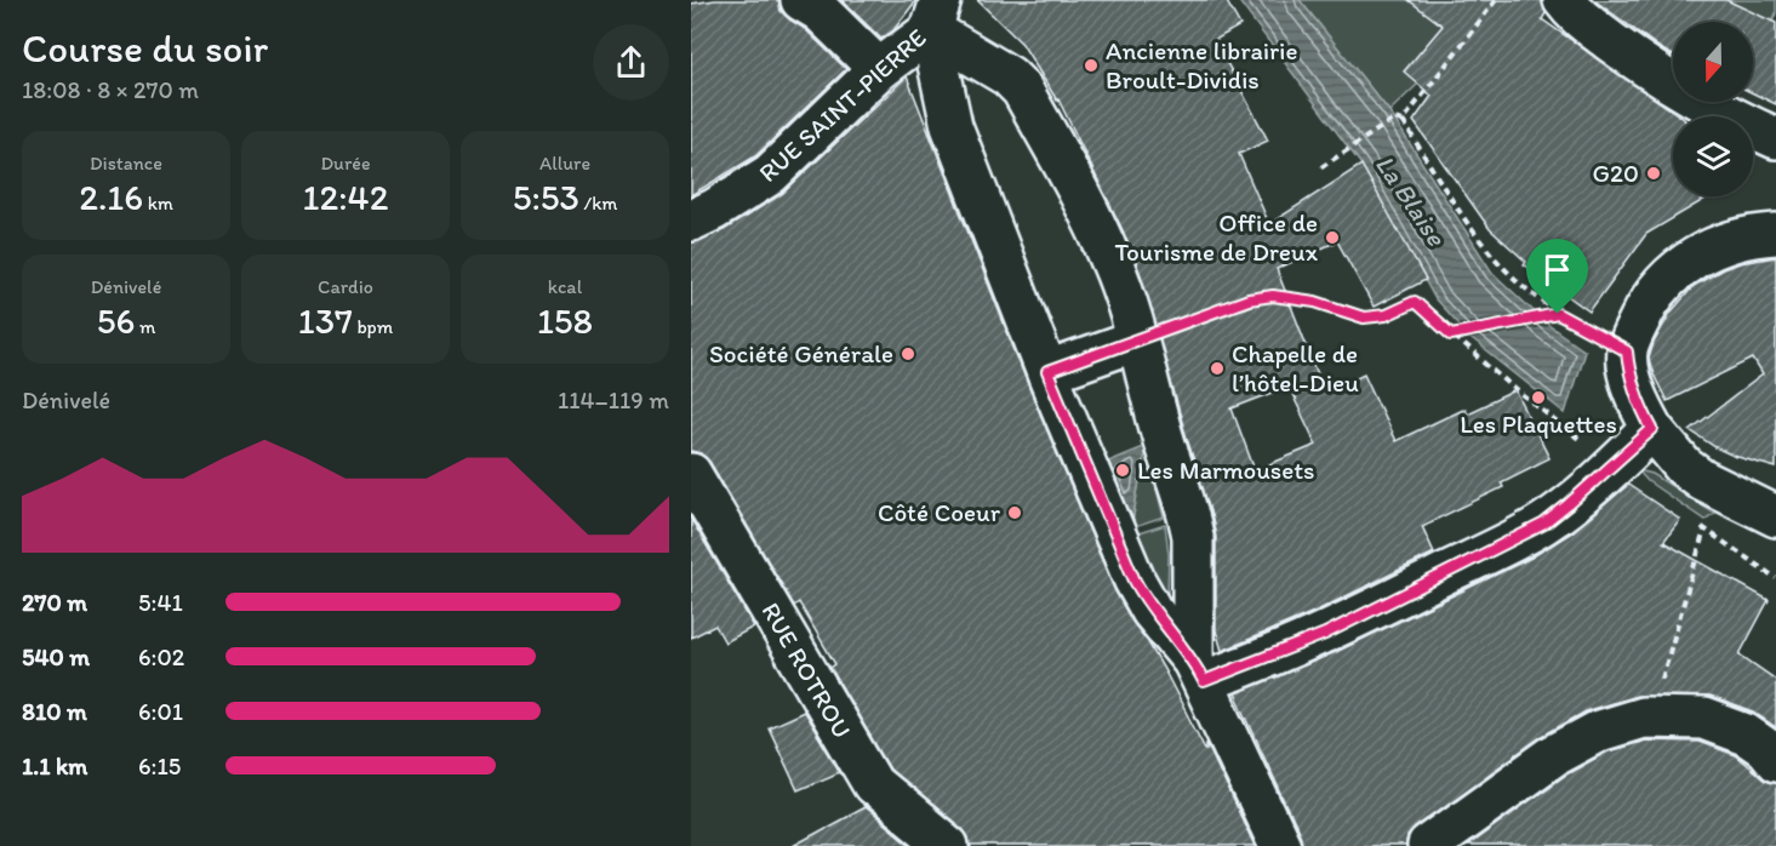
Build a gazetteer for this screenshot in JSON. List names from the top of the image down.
{
  "streets": {
    "street": ["RUE SAINT-PIERRE", "RUE ROTROU"]
  },
  "water": ["La Blaise"],
  "places": [
    "Ancienne librairie Broult-Dividis",
    "G20",
    "Office de Tourisme de Dreux",
    "Société Générale",
    "Chapelle de l’hôtel-Dieu",
    "Les Plaquettes",
    "Les Marmousets",
    "Côté Coeur"
  ],
  "north": "bottom",
  "page": {
    "heading": ["Course du soir", "18:08 · 8 × 270 m"],
    "stats": [
      ["Distance", "2.16 km"],
      ["Durée", "12:42"],
      ["Allure", "5:53 /km"],
      ["Dénivelé", "56 m"],
      ["Cardio", "137 bpm"],
      ["kcal", "158"]
    ],
    "chart": ["Dénivelé", "114–119 m"],
    "list": [
      {
        "name": "270 m",
        "note": "5:41"
      },
      {
        "name": "540 m",
        "note": "6:02"
      },
      {
        "name": "810 m",
        "note": "6:01"
      },
      {
        "name": "1.1 km",
        "note": "6:15"
      }
    ]
  }
}
